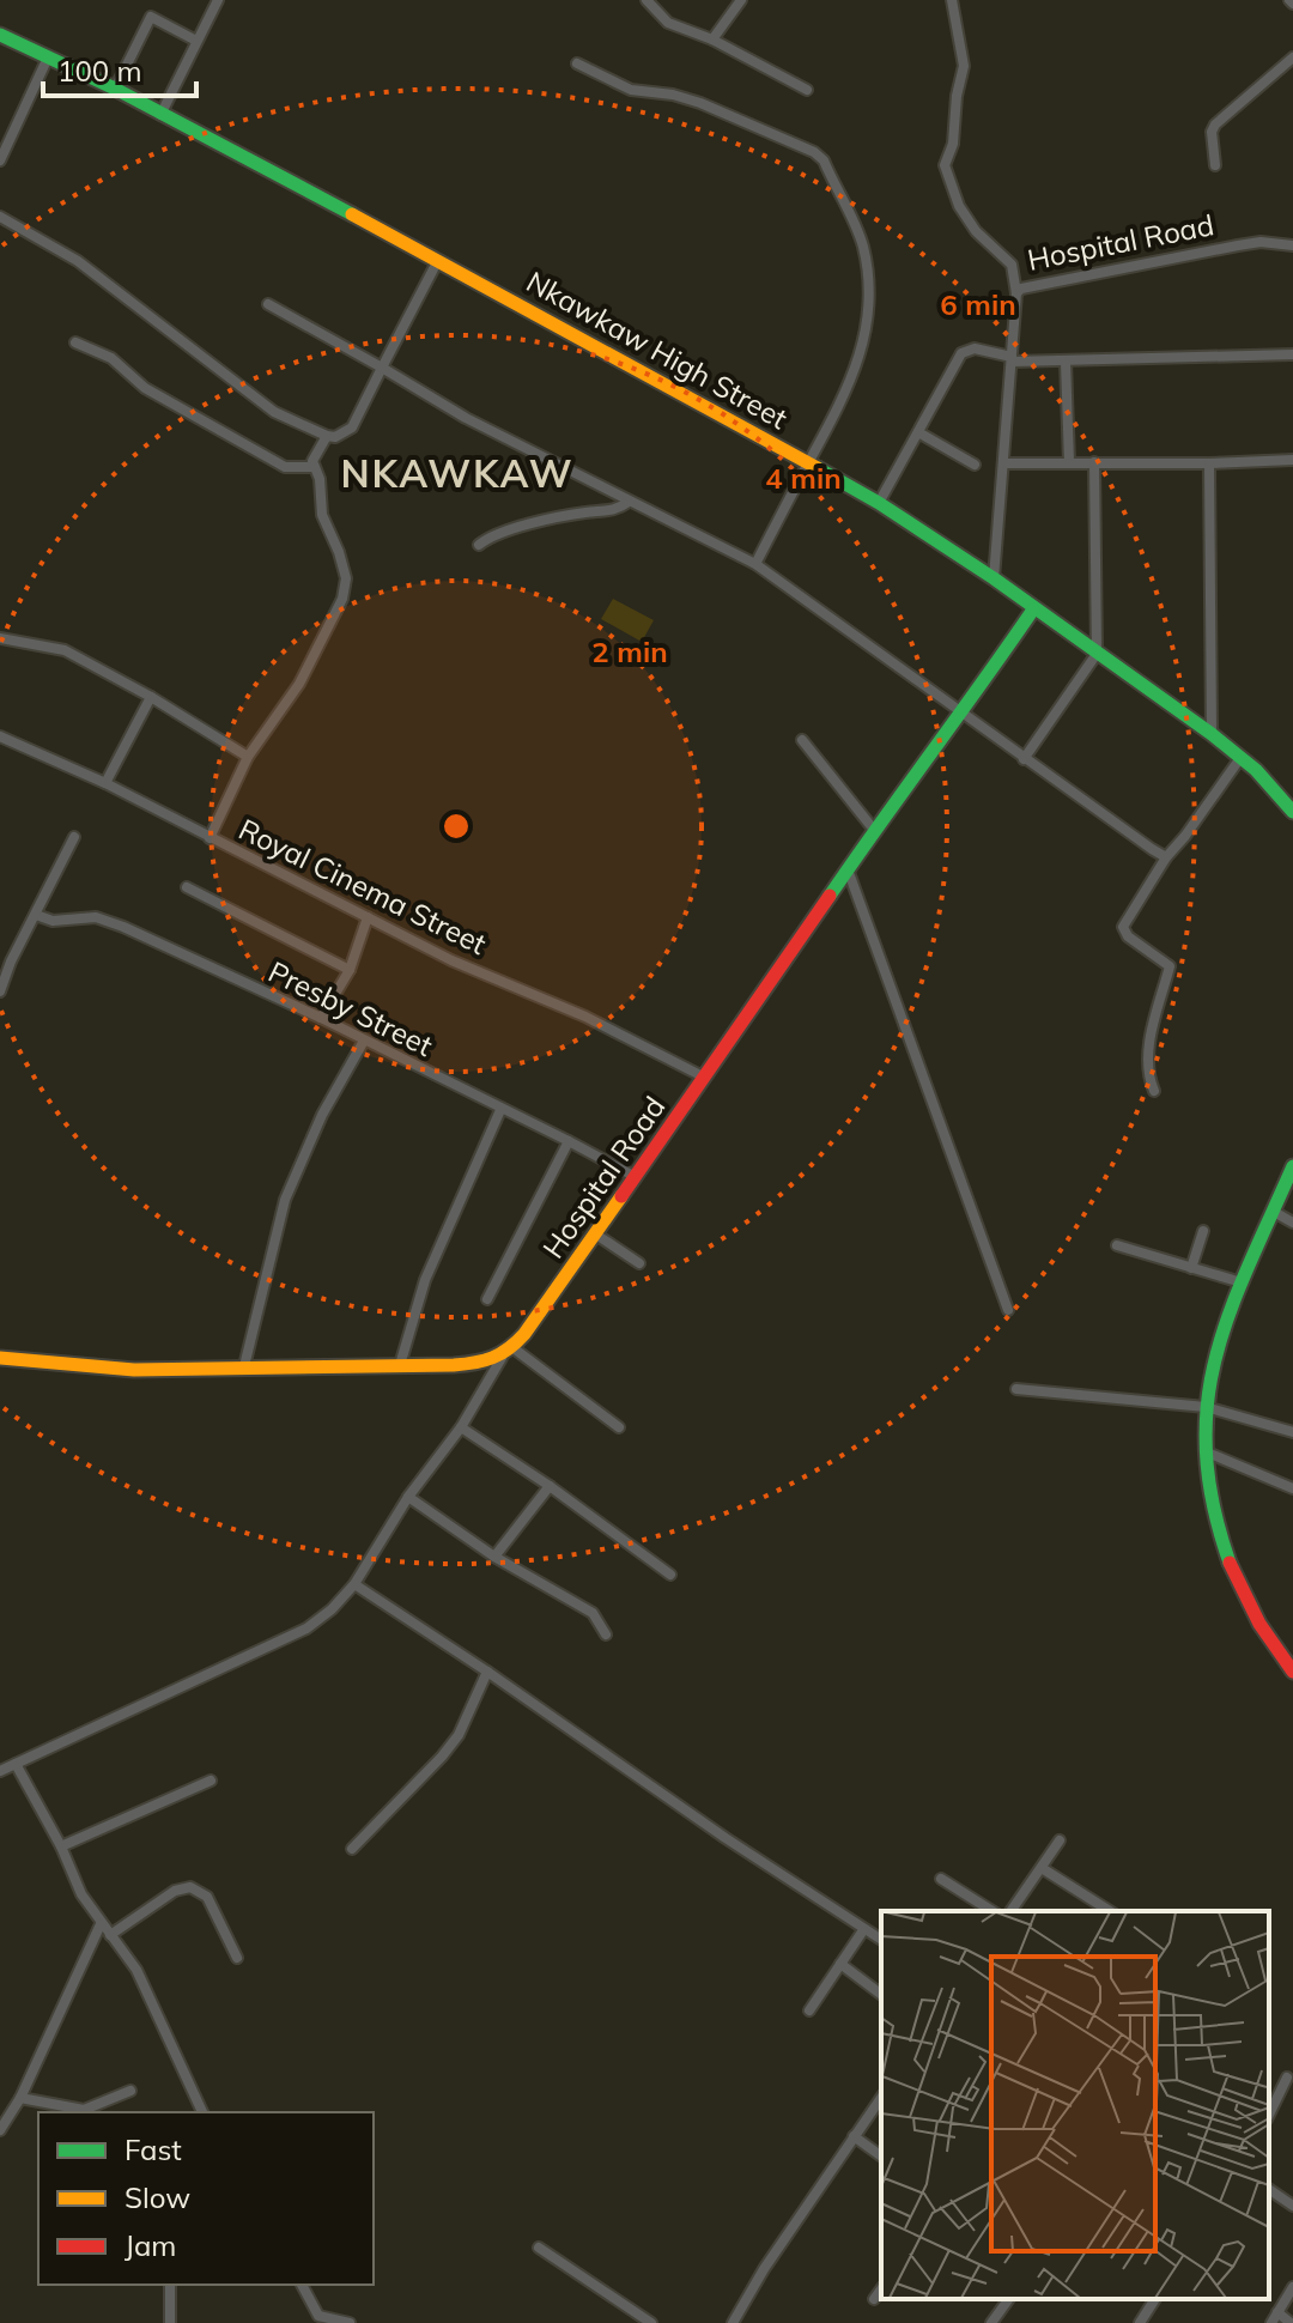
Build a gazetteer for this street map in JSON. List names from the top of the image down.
{
  "streets": {
    "main road": ["Hospital Road", "Nkawkaw High Street"],
    "street": ["Royal Cinema Street", "Presby Street"]
  },
  "crossings": [
    ["Hospital Road", "Nkawkaw High Street"],
    ["Hospital Road", "Royal Cinema Street"],
    ["Hospital Road", "Presby Street"]
  ],
  "districts": ["NKAWKAW"],
  "legend": ["Fast", "Slow", "Jam"],
  "scale_bar": "100 m",
  "rings": ["6 min", "4 min", "2 min"]
}
